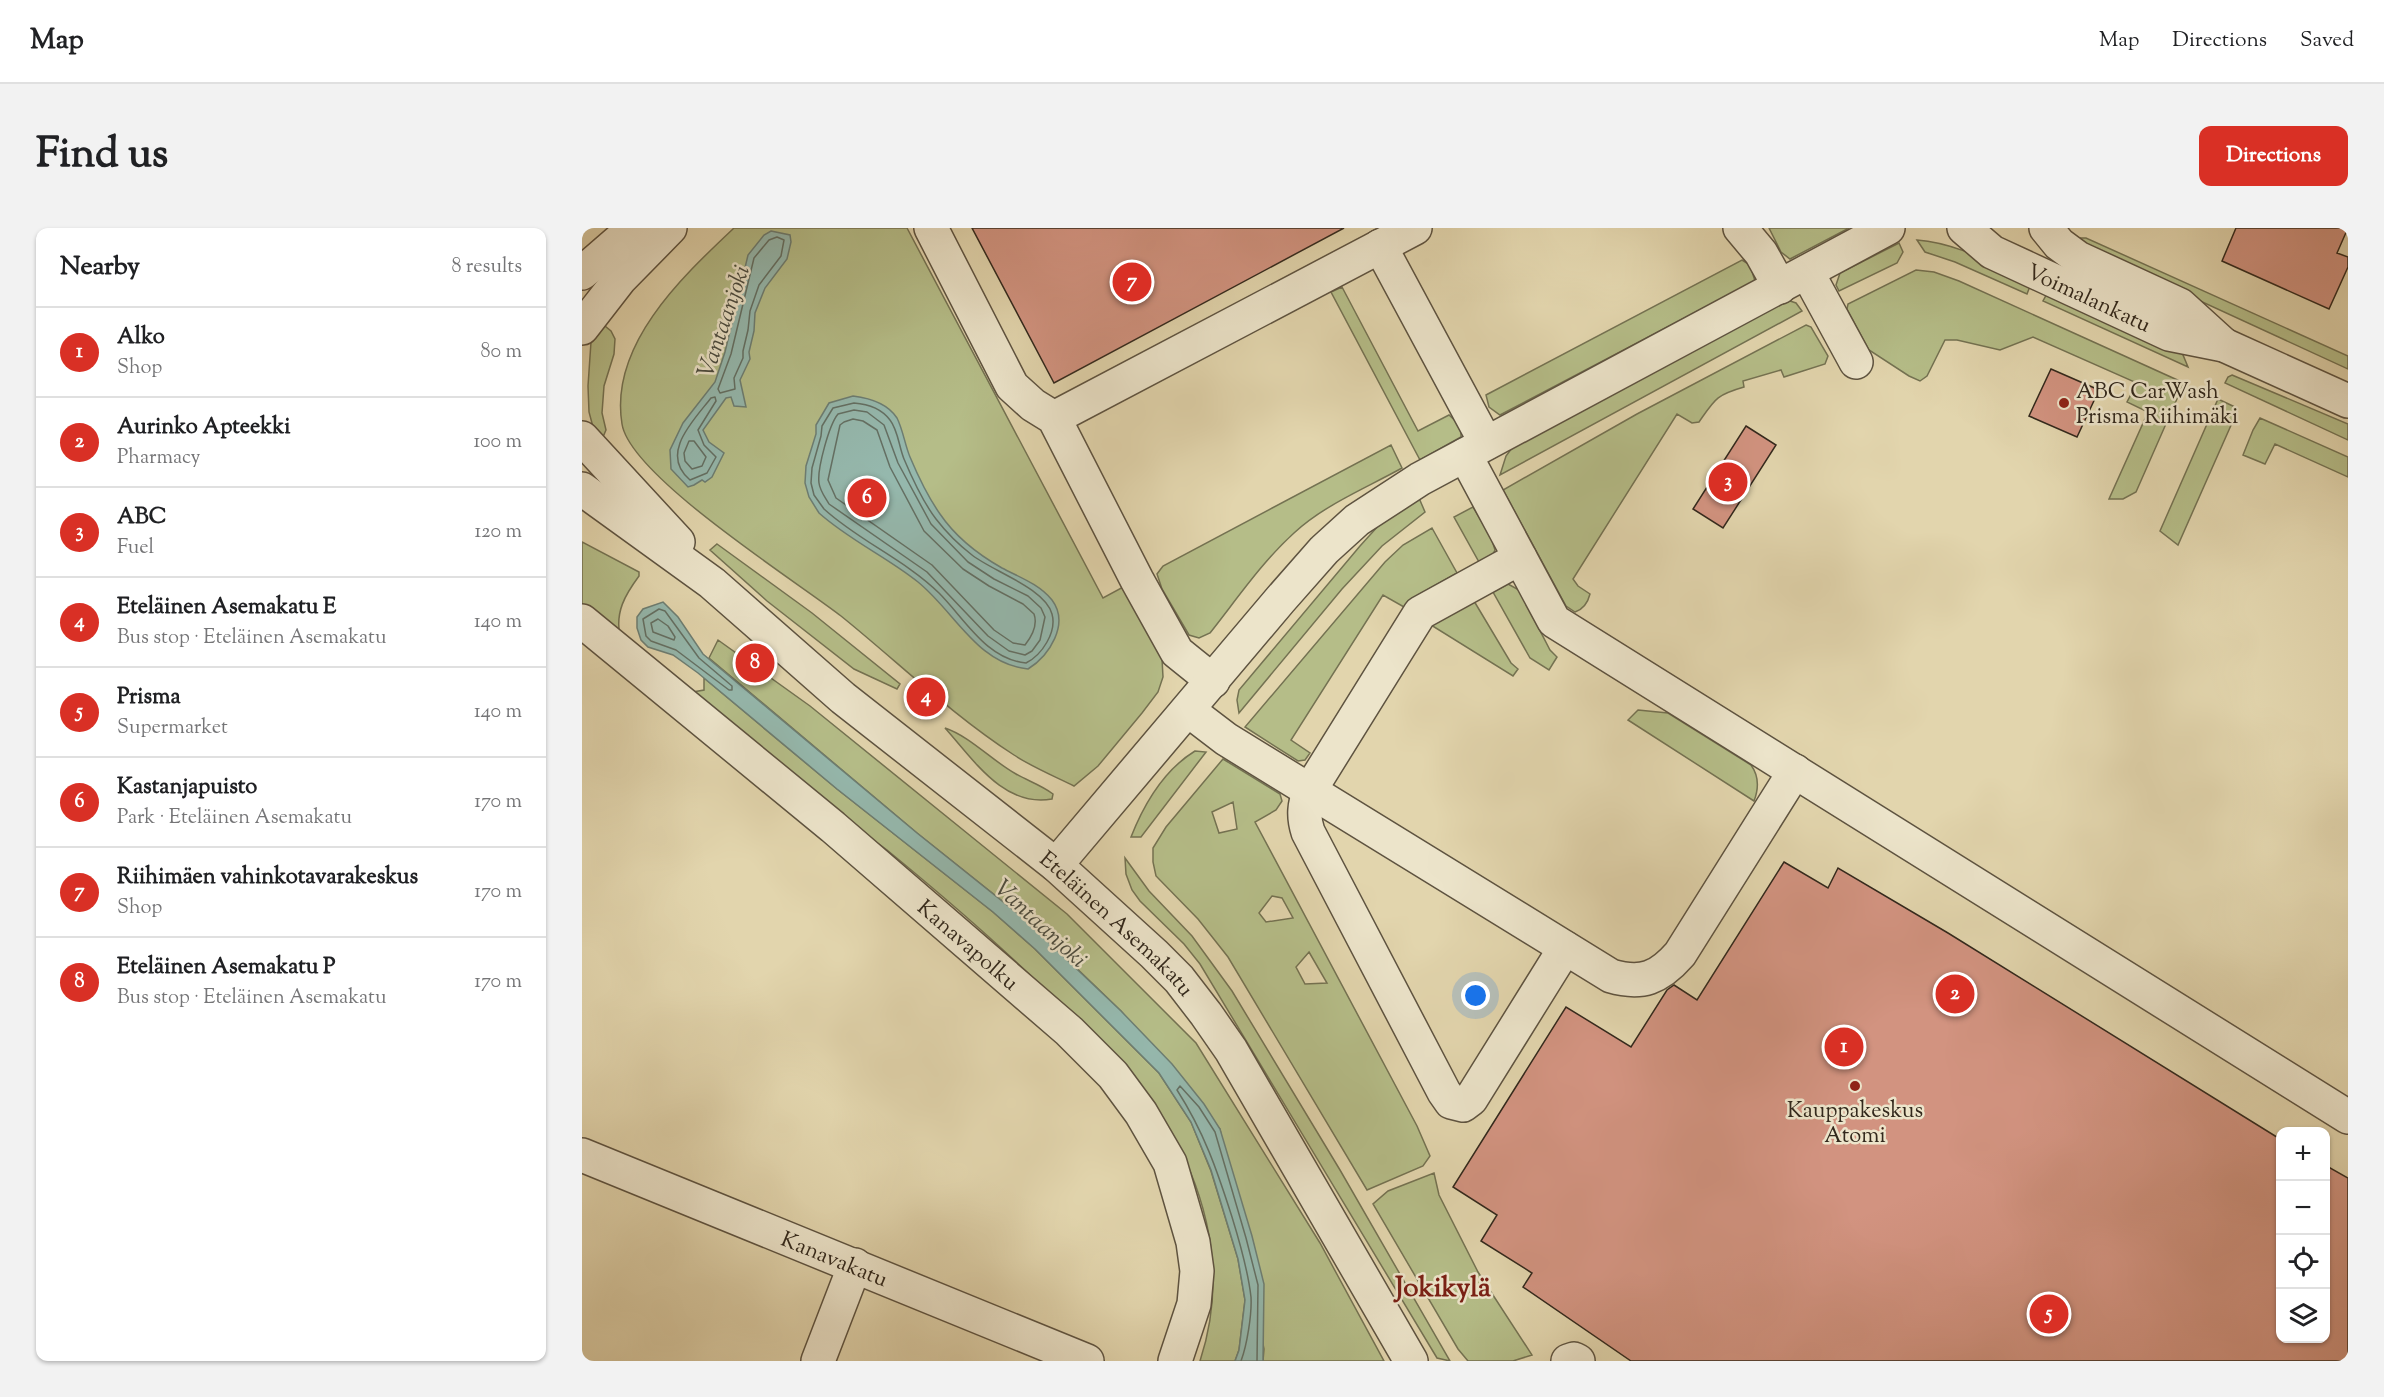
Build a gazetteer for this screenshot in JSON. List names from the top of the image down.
{
  "streets": {
    "street": [
      "Voimalankatu",
      "Eteläinen Asemakatu",
      "Kanavapolku",
      "Kanavakatu"
    ]
  },
  "districts": ["Jokikylä"],
  "water": ["Vantaanjoki"],
  "places": ["ABC CarWash Prisma Riihimäki", "Kauppakeskus Atomi"],
  "page": {
    "header": "Map",
    "nav": ["Map", "Directions", "Saved"],
    "title": "Find us",
    "buttons": "Directions",
    "heading": ["Nearby", "8 results"],
    "pins": [
      "7",
      "3",
      "6",
      "8",
      "4",
      "2",
      "1",
      "5"
    ],
    "list": [
      {
        "mark": "1",
        "name": "Alko",
        "note": "Shop",
        "value": "80 m"
      },
      {
        "mark": "2",
        "name": "Aurinko Apteekki",
        "note": "Pharmacy",
        "value": "100 m"
      },
      {
        "mark": "3",
        "name": "ABC",
        "note": "Fuel",
        "value": "120 m"
      },
      {
        "mark": "4",
        "name": "Eteläinen Asemakatu E",
        "note": "Bus stop · Eteläinen Asemakatu",
        "value": "140 m"
      },
      {
        "mark": "5",
        "name": "Prisma",
        "note": "Supermarket",
        "value": "140 m"
      },
      {
        "mark": "6",
        "name": "Kastanjapuisto",
        "note": "Park · Eteläinen Asemakatu",
        "value": "170 m"
      },
      {
        "mark": "7",
        "name": "Riihimäen vahinkotavarakeskus",
        "note": "Shop",
        "value": "170 m"
      },
      {
        "mark": "8",
        "name": "Eteläinen Asemakatu P",
        "note": "Bus stop · Eteläinen Asemakatu",
        "value": "170 m"
      }
    ],
    "map_buttons": ["+", "−"]
  }
}
